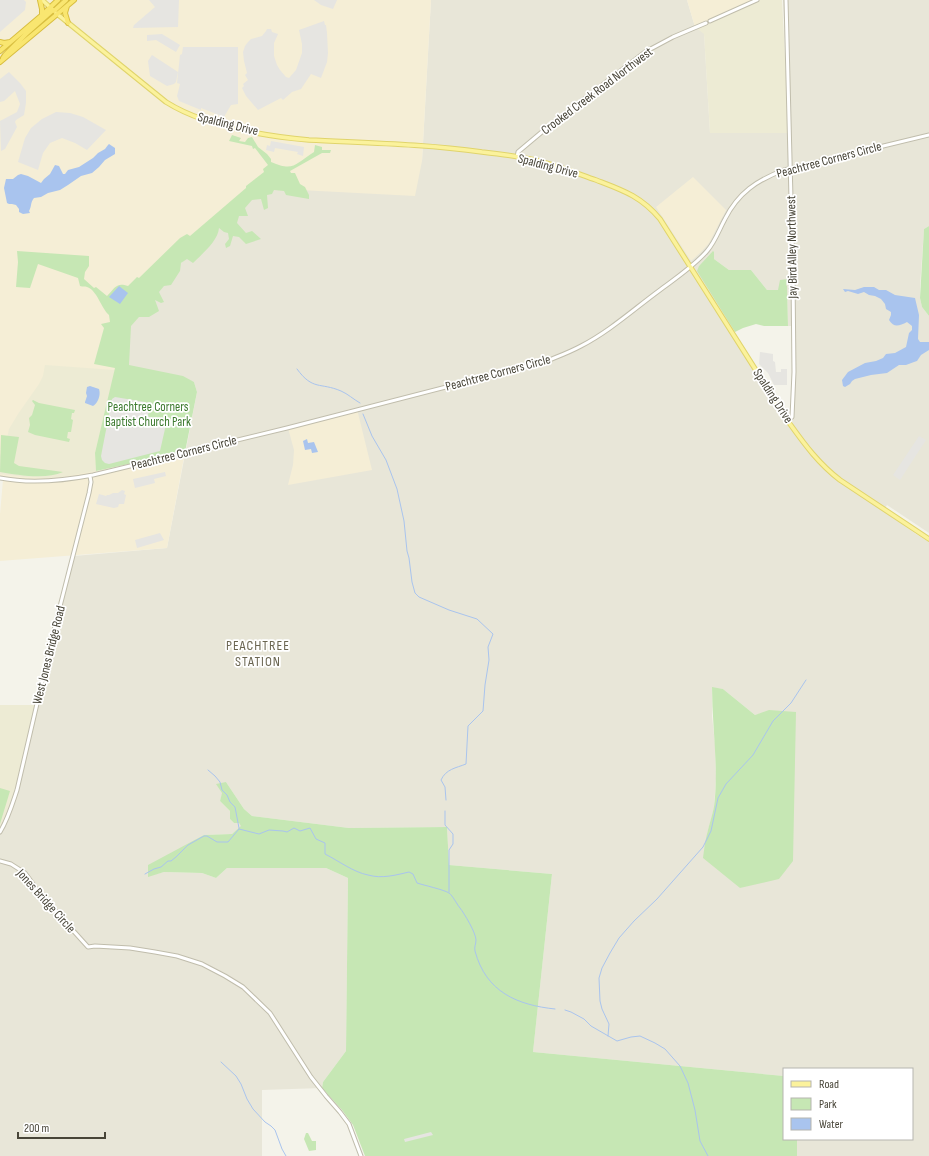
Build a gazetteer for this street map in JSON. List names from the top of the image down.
{
  "streets": {
    "main road": ["Spalding Drive"],
    "street": [
      "Crooked Creek Road Northwest",
      "Peachtree Corners Circle",
      "Jay Bird Alley Northwest",
      "West Jones Bridge Road",
      "Jones Bridge Circle"
    ]
  },
  "crossings": [
    ["Crooked Creek Road Northwest", "Spalding Drive"],
    ["Spalding Drive", "Peachtree Corners Circle"],
    ["Spalding Drive", "Jay Bird Alley Northwest"],
    ["Peachtree Corners Circle", "Jay Bird Alley Northwest"],
    ["Peachtree Corners Circle", "West Jones Bridge Road"]
  ],
  "districts": ["PEACHTREE STATION"],
  "parks": ["Peachtree Corners Baptist Church Park"],
  "legend": ["Road", "Park", "Water"],
  "scale_bar": "200 m"
}
